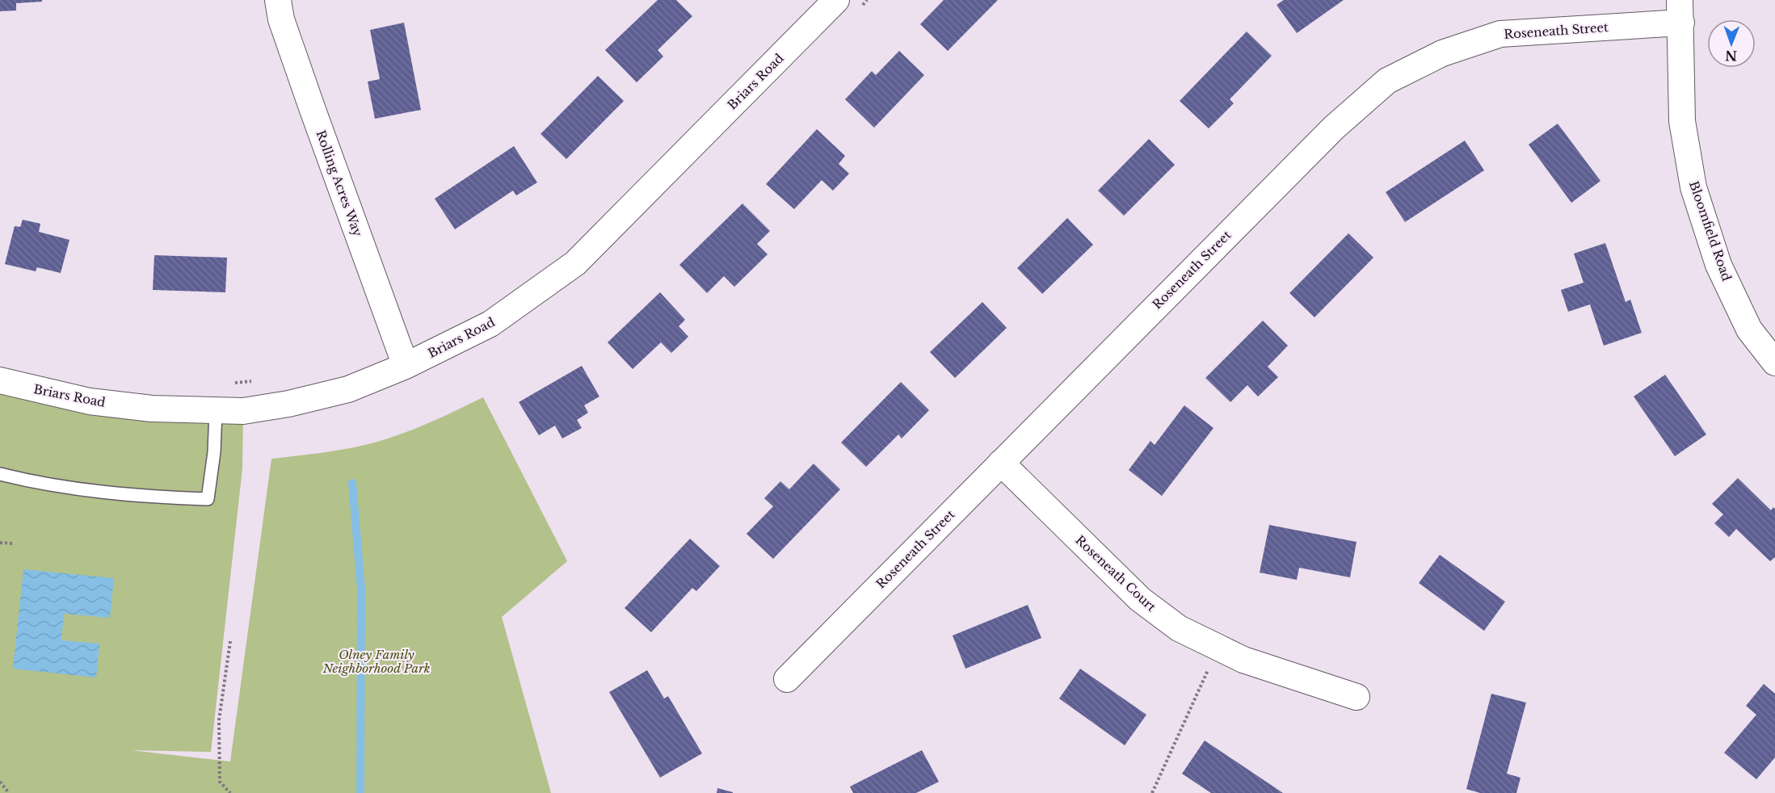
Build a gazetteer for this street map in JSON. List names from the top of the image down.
{
  "streets": {
    "street": [
      "Roseneath Street",
      "Briars Road",
      "Rolling Acres Way",
      "Bloomfield Road",
      "Roseneath Court"
    ]
  },
  "crossings": [
    ["Roseneath Street", "Bloomfield Road"],
    ["Roseneath Street", "Roseneath Court"],
    ["Briars Road", "Rolling Acres Way"]
  ],
  "parks": ["Olney Family Neighborhood Park"],
  "north": "bottom"
}
